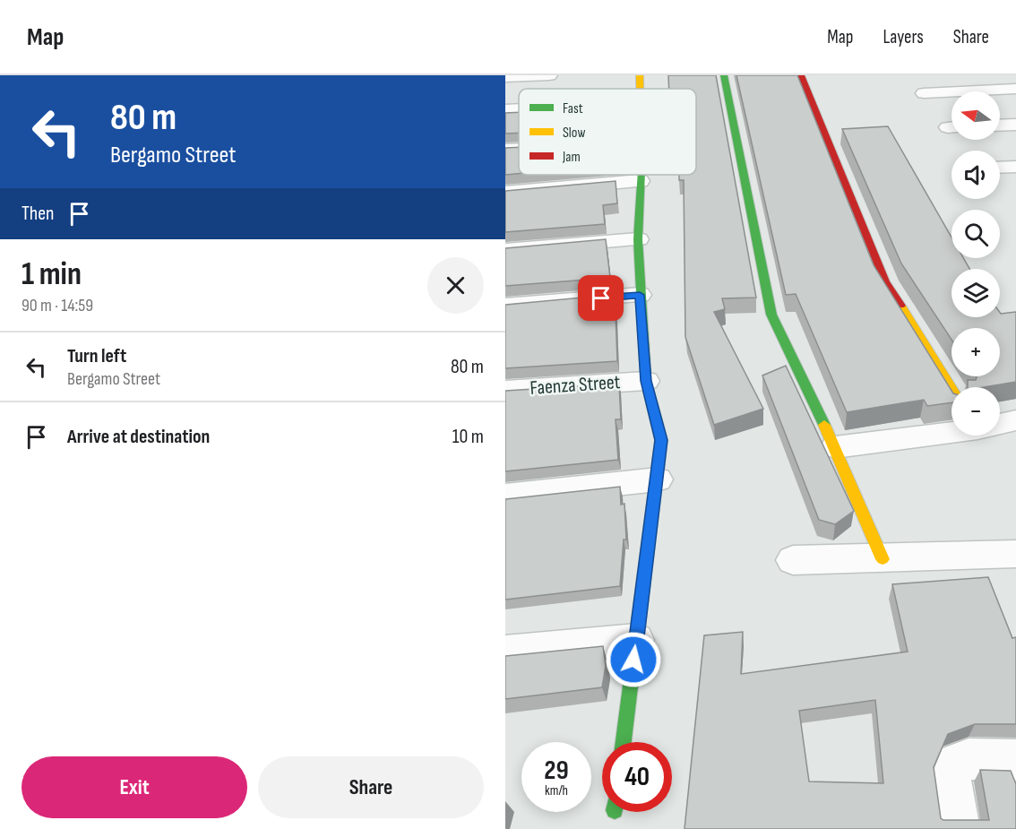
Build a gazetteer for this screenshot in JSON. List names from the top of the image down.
{
  "streets": {
    "street": ["Faenza Street"]
  },
  "legend": ["Fast", "Slow", "Jam"],
  "north": "left",
  "page": {
    "header": "Map",
    "nav": ["Map", "Layers", "Share"],
    "turn": ["80 m", "Bergamo Street"],
    "map_buttons": ["+", "−"],
    "then": "Then",
    "heading": ["1 min", "90 m · 14:59"],
    "list": [
      {
        "name": "Turn left",
        "note": "Bergamo Street",
        "value": "80 m"
      },
      {
        "name": "Arrive at destination",
        "value": "10 m"
      }
    ],
    "speed": "29 km/h",
    "limit": "40",
    "buttons": ["Exit", "Share"]
  }
}
